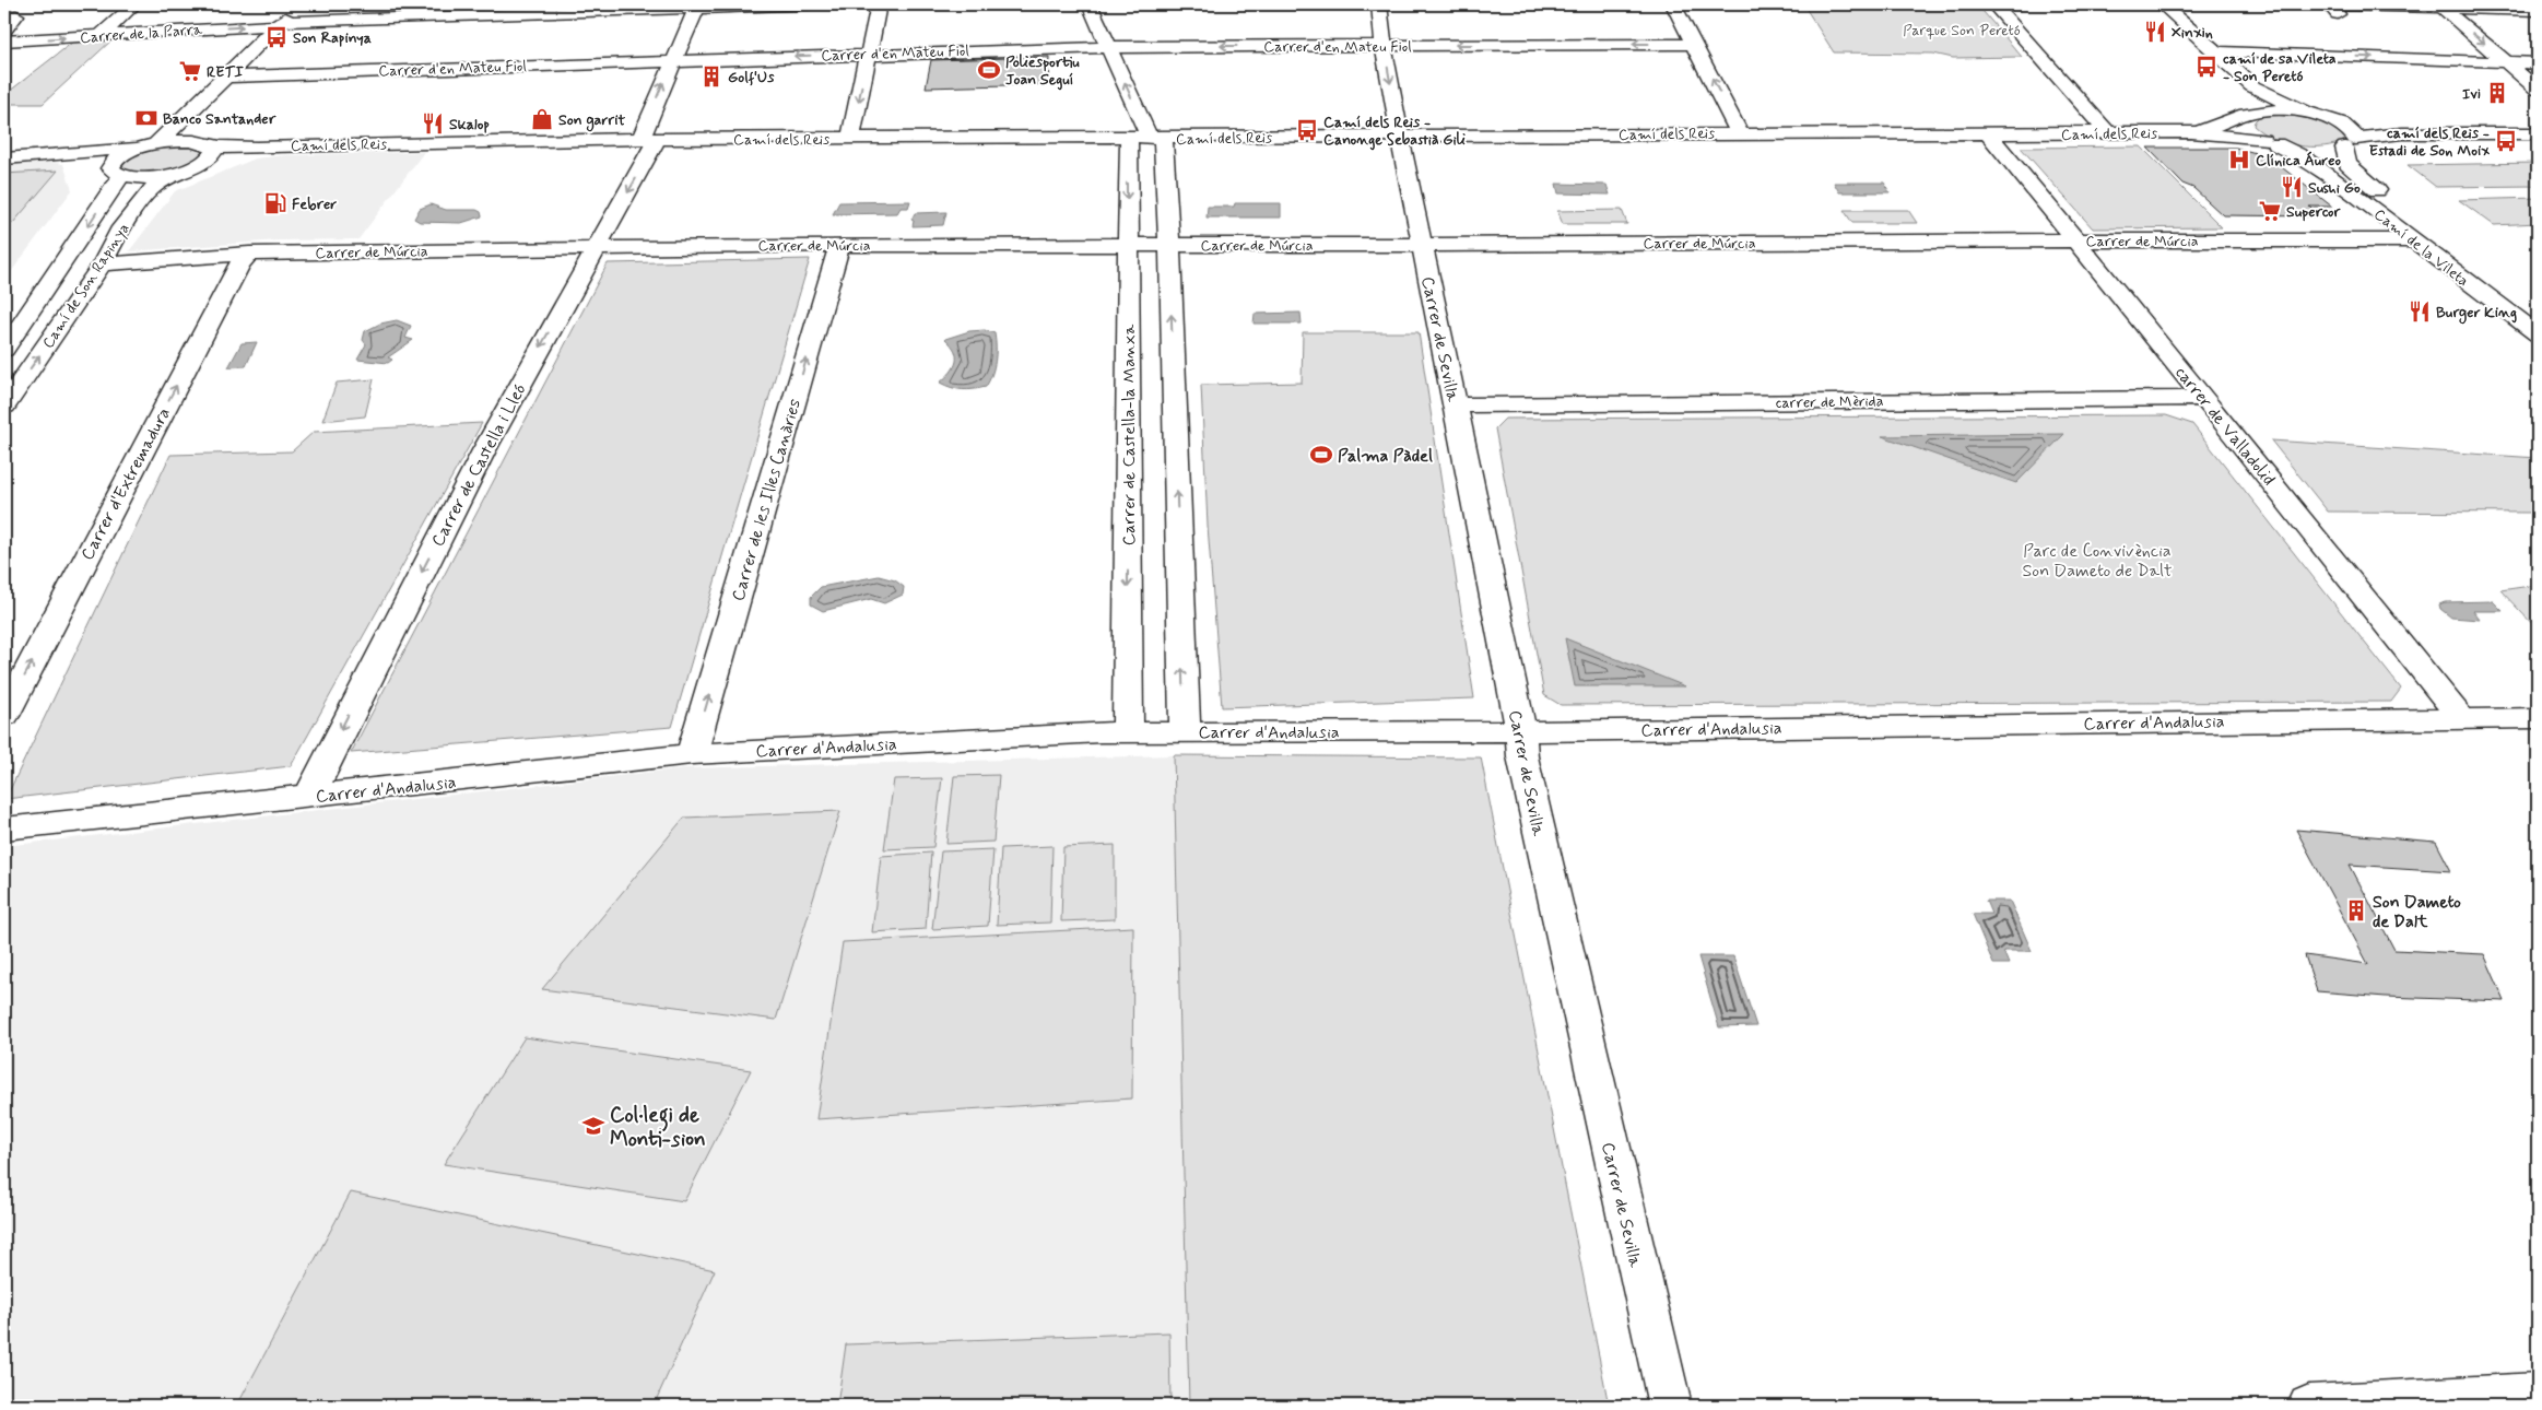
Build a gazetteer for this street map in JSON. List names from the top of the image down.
{
  "streets": {
    "main road": [
      "Carrer de la Parra",
      "Carrer d'en Mateu Fiol",
      "Camí dels Reis",
      "Carrer de Múrcia",
      "Camí de la Vileta",
      "Camí de Son Rapinya",
      "Carrer de Sevilla",
      "carrer de Mèrida",
      "carrer de Valladolid",
      "Carrer de Castella-la Manxa",
      "Carrer de Castella i Lleó",
      "Carrer d'Extremadura",
      "Carrer de les Illes Canàries",
      "Carrer d'Andalusia"
    ]
  },
  "crossings": [
    ["Carrer de la Parra", "Carrer de Castella i Lleó"],
    ["Carrer d'en Mateu Fiol", "Carrer de Sevilla"],
    ["Carrer d'en Mateu Fiol", "Carrer de Castella i Lleó"],
    ["Camí dels Reis", "Camí de la Vileta"],
    ["Camí dels Reis", "Camí de Son Rapinya"],
    ["Camí dels Reis", "Carrer de Sevilla"],
    ["Camí dels Reis", "carrer de Valladolid"],
    ["Camí dels Reis", "Carrer de Castella-la Manxa"],
    ["Camí dels Reis", "Carrer de Castella i Lleó"],
    ["Carrer de Múrcia", "Camí de la Vileta"],
    ["Carrer de Múrcia", "Camí de Son Rapinya"],
    ["Carrer de Múrcia", "Carrer de Sevilla"],
    ["Carrer de Múrcia", "carrer de Valladolid"],
    ["Carrer de Múrcia", "Carrer de Castella-la Manxa"],
    ["Carrer de Múrcia", "Carrer de Castella i Lleó"],
    ["Carrer de Múrcia", "Carrer d'Extremadura"],
    ["Carrer de Múrcia", "Carrer de les Illes Canàries"],
    ["Carrer de Sevilla", "carrer de Mèrida"],
    ["Carrer de Sevilla", "Carrer d'Andalusia"],
    ["carrer de Mèrida", "carrer de Valladolid"],
    ["carrer de Valladolid", "Carrer d'Andalusia"],
    ["Carrer de Castella-la Manxa", "Carrer d'Andalusia"],
    ["Carrer de Castella i Lleó", "Carrer d'Andalusia"],
    ["Carrer de les Illes Canàries", "Carrer d'Andalusia"]
  ],
  "one_way": [
    "Carrer d'en Mateu Fiol",
    "Carrer de Castella i Lleó",
    "Carrer d'Extremadura",
    "Carrer de les Illes Canàries"
  ],
  "parks": ["Parque Son Peretó", "Parc de Convivència Son Dameto de Dalt"],
  "places": {
    "restaurant": [
      "Xinxin",
      "Skalop",
      "Sushi Go",
      "Burger King"
    ],
    "bus stop": [
      "Son Rapinya",
      "camí de sa Vileta - Son Peretó",
      "Camí dels Reis - Canonge Sebastià Gili",
      "camí dels Reis - Estadi de Son Moix"
    ],
    "sports": ["Poliesportiu Joan Seguí", "Palma Pàdel"],
    "supermarket": ["RETI", "Supercor"],
    "building": ["Golf'Us", "Ivi", "Son Dameto de Dalt"],
    "bank": ["Banco Santander"],
    "shop": ["Son garrit"],
    "hospital": ["Clínica Áureo"],
    "fuel station": ["Febrer"],
    "school or university": ["Col·legi de Monti-sion"]
  }
}
